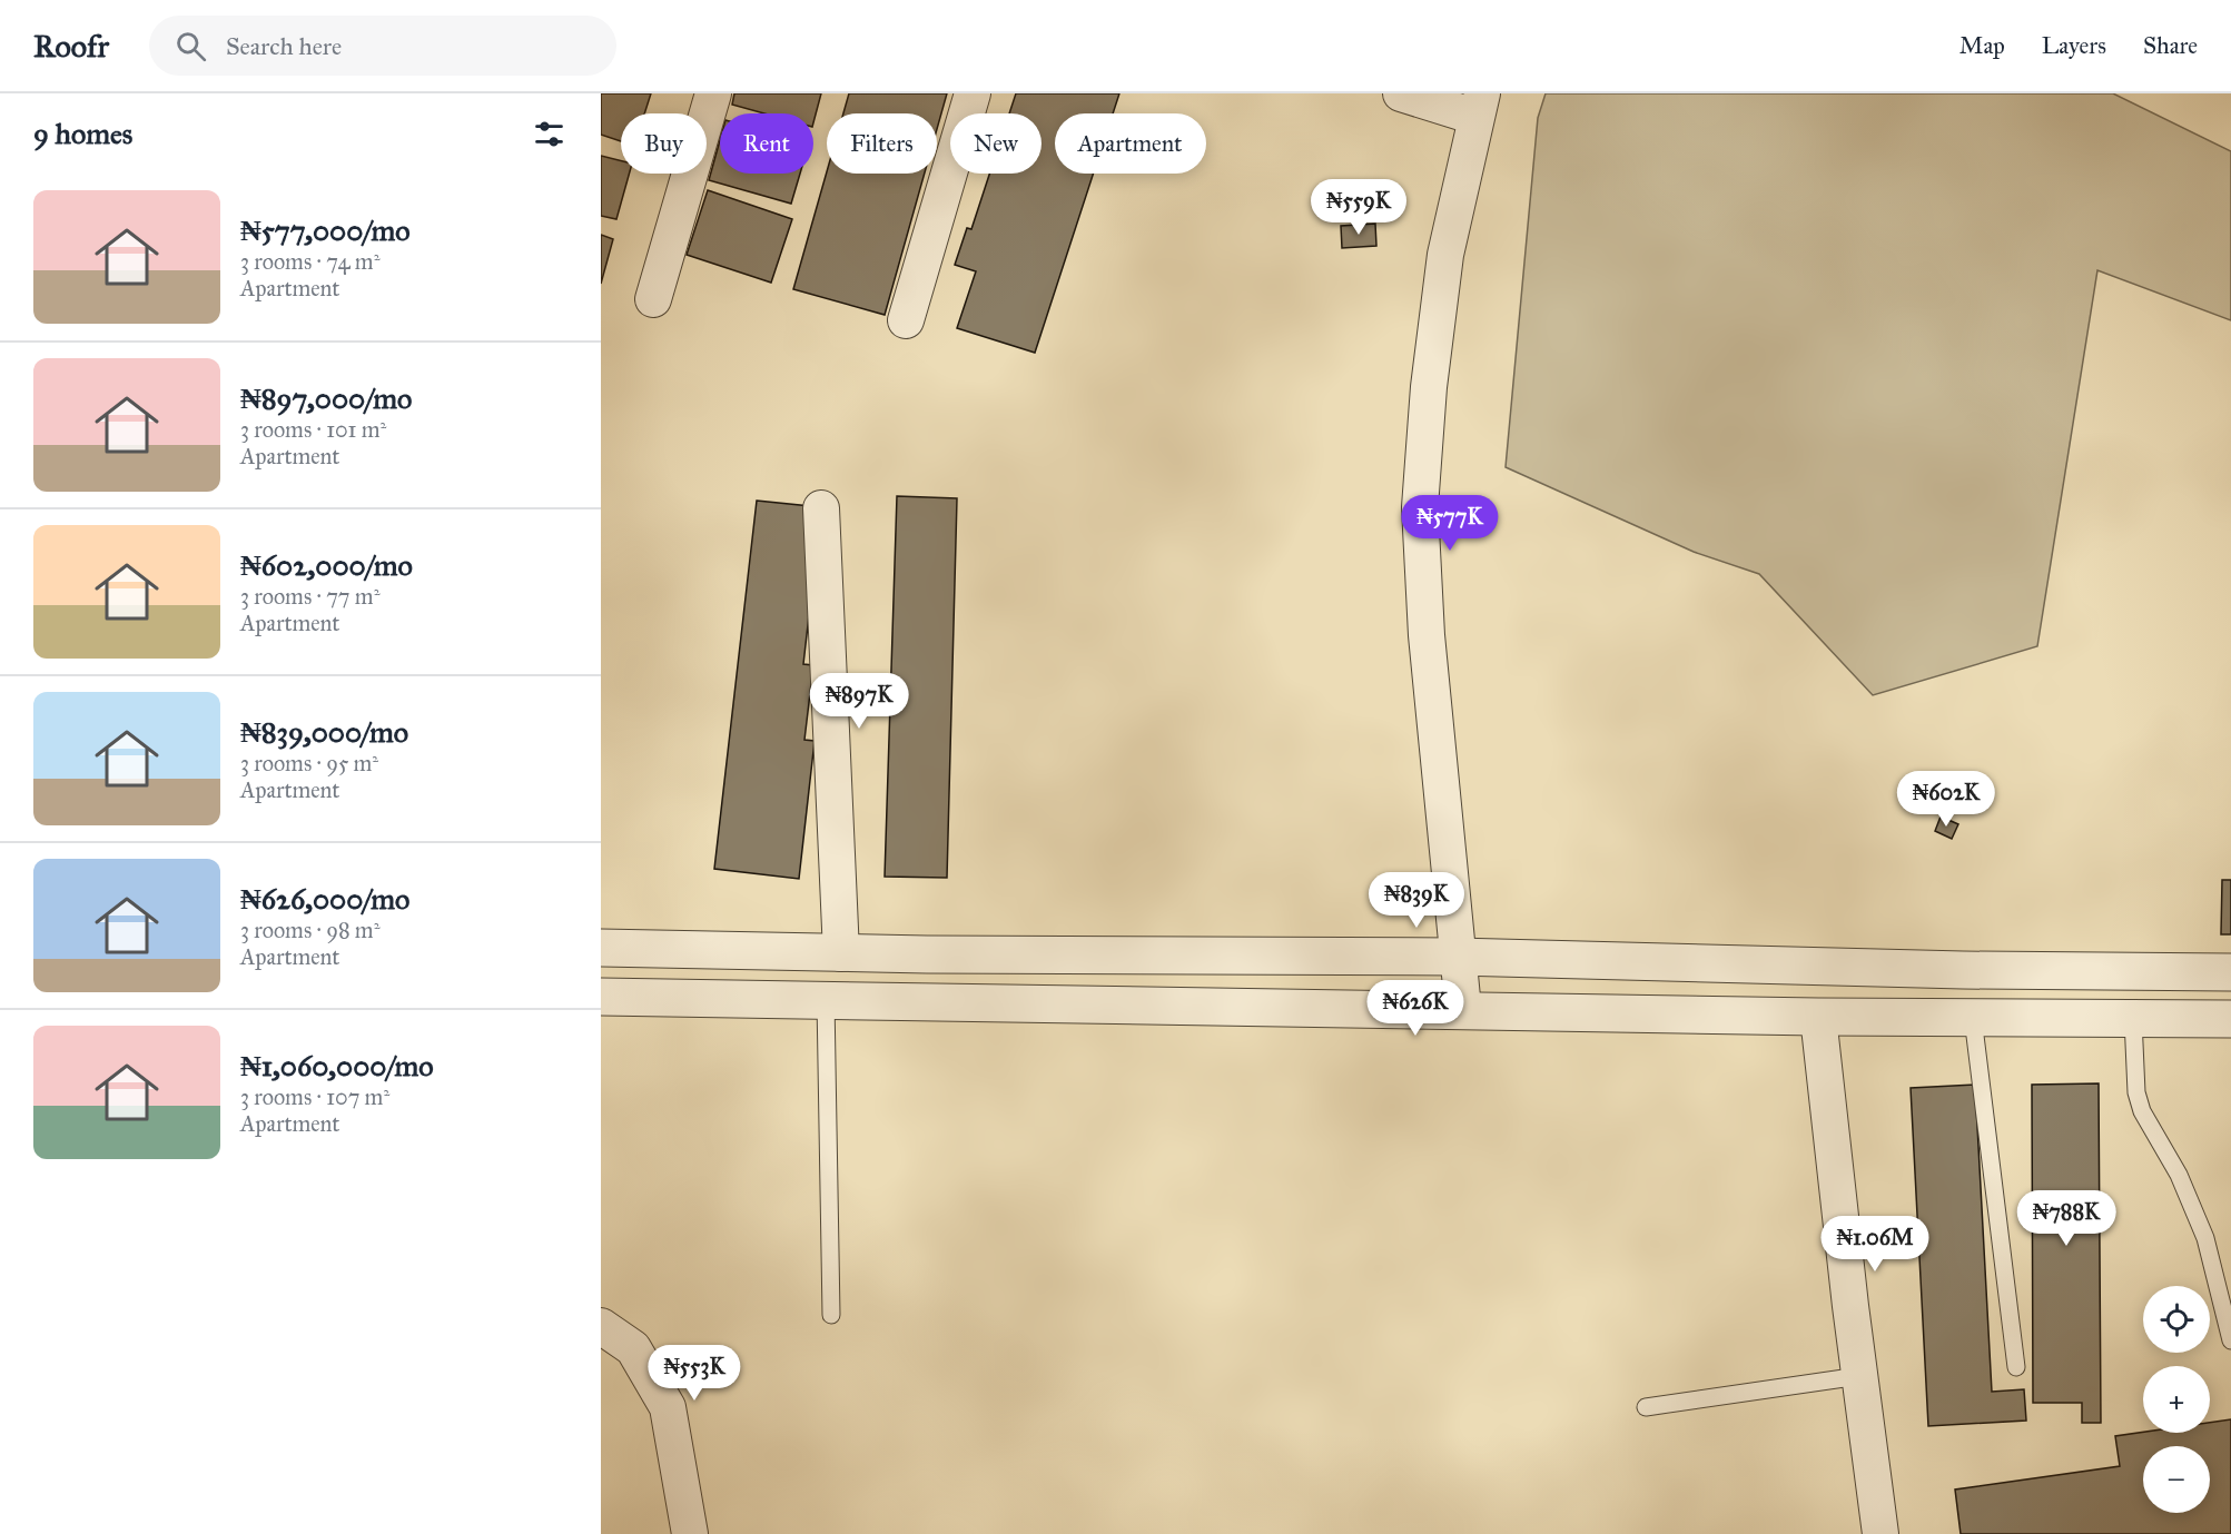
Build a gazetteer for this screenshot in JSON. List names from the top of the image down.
{
  "page": {
    "header": "Roofr",
    "search": "Search here",
    "nav": ["Map", "Layers", "Share"],
    "heading": "9 homes",
    "chip": [
      "Buy",
      "Rent",
      "Filters",
      "New",
      "Apartment"
    ],
    "list": [
      {
        "name": "₦577,000/mo",
        "note": "3 rooms · 74 m² · Apartment"
      },
      {
        "name": "₦897,000/mo",
        "note": "3 rooms · 101 m² · Apartment"
      },
      {
        "name": "₦602,000/mo",
        "note": "3 rooms · 77 m² · Apartment"
      },
      {
        "name": "₦839,000/mo",
        "note": "3 rooms · 95 m² · Apartment"
      },
      {
        "name": "₦626,000/mo",
        "note": "3 rooms · 98 m² · Apartment"
      },
      {
        "name": "₦1,060,000/mo",
        "note": "3 rooms · 107 m² · Apartment"
      }
    ],
    "price": [
      "₦559K",
      "₦577K",
      "₦897K",
      "₦602K",
      "₦839K",
      "₦626K",
      "₦788K",
      "₦1.06M",
      "₦553K"
    ],
    "map_buttons": ["+", "−"]
  }
}
